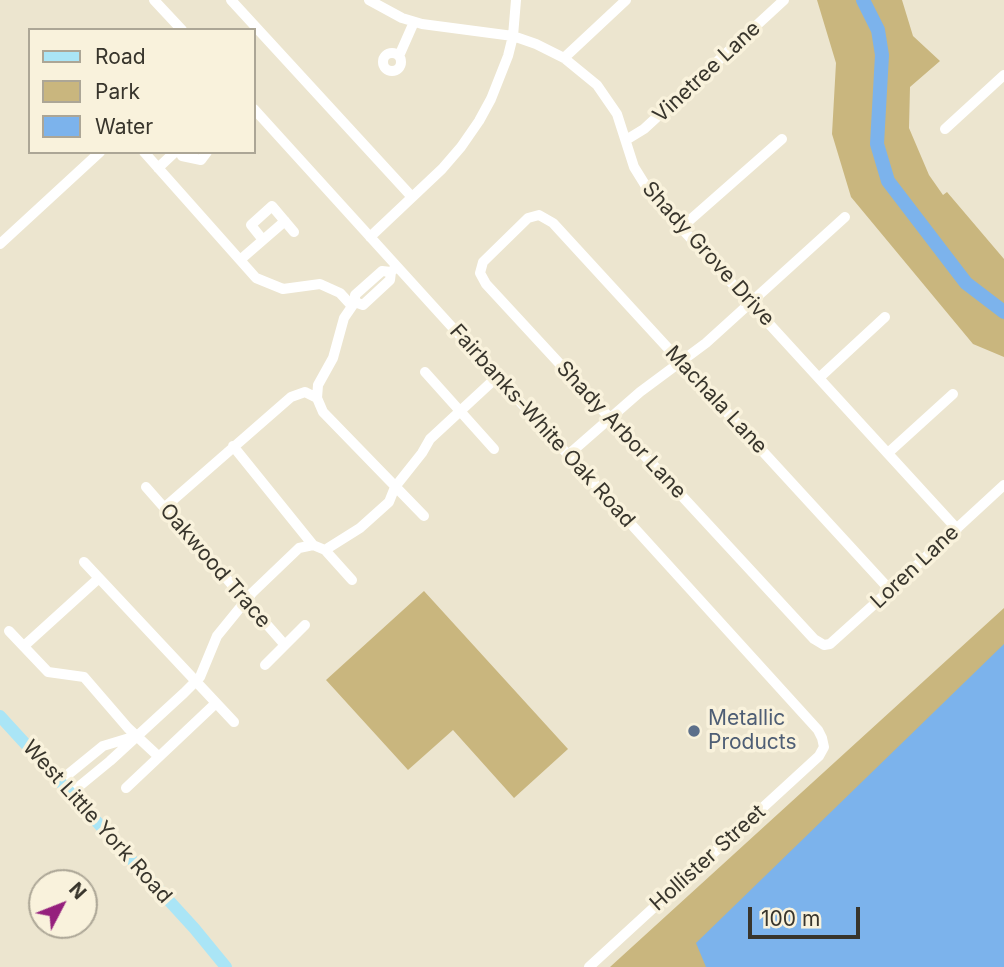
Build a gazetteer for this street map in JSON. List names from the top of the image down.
{
  "streets": {
    "main road": ["West Little York Road"],
    "street": [
      "Vinetree Lane",
      "Shady Grove Drive",
      "Machala Lane",
      "Fairbanks-White Oak Road",
      "Shady Arbor Lane",
      "Oakwood Trace",
      "Loren Lane",
      "Hollister Street"
    ]
  },
  "crossings": [
    ["Vinetree Lane", "Shady Grove Drive"],
    ["Shady Grove Drive", "Loren Lane"],
    ["Machala Lane", "Shady Arbor Lane"],
    ["Machala Lane", "Loren Lane"],
    ["Fairbanks-White Oak Road", "Hollister Street"],
    ["Shady Arbor Lane", "Loren Lane"]
  ],
  "places": ["Metallic Products"],
  "legend": ["Road", "Park", "Water"],
  "scale_bar": "100 m",
  "north": "top right"
}
